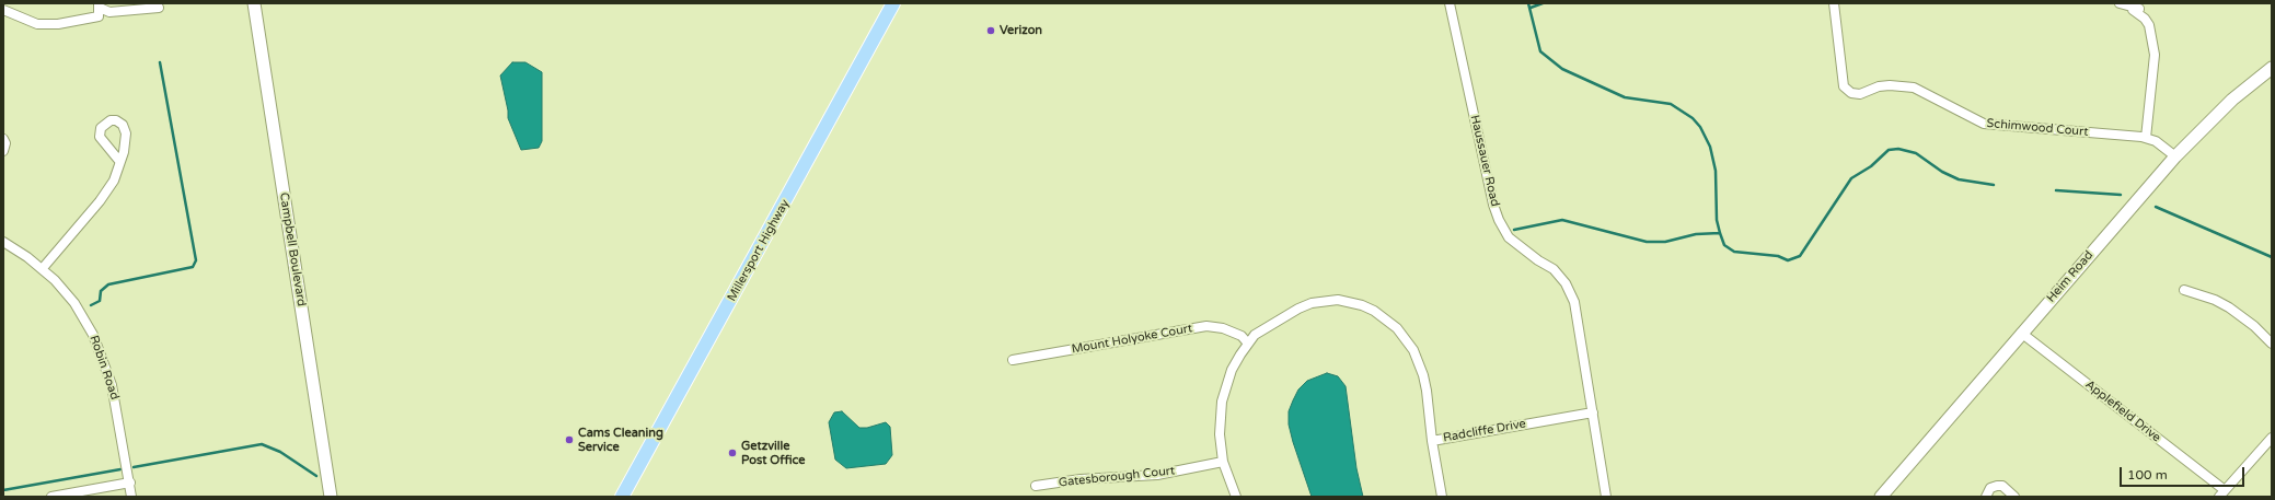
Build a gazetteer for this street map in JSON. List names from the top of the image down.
{
  "streets": {
    "main road": ["Millersport Highway"],
    "street": [
      "Schimwood Court",
      "Haussauer Road",
      "Campbell Boulevard",
      "Heim Road",
      "Mount Holyoke Court",
      "Robin Road",
      "Applefield Drive",
      "Radcliffe Drive",
      "Gatesborough Court"
    ]
  },
  "crossings": [
    ["Haussauer Road", "Radcliffe Drive"],
    ["Heim Road", "Applefield Drive"]
  ],
  "places": ["Verizon", "Cams Cleaning Service", "Getzville Post Office"],
  "scale_bar": "100 m"
}
